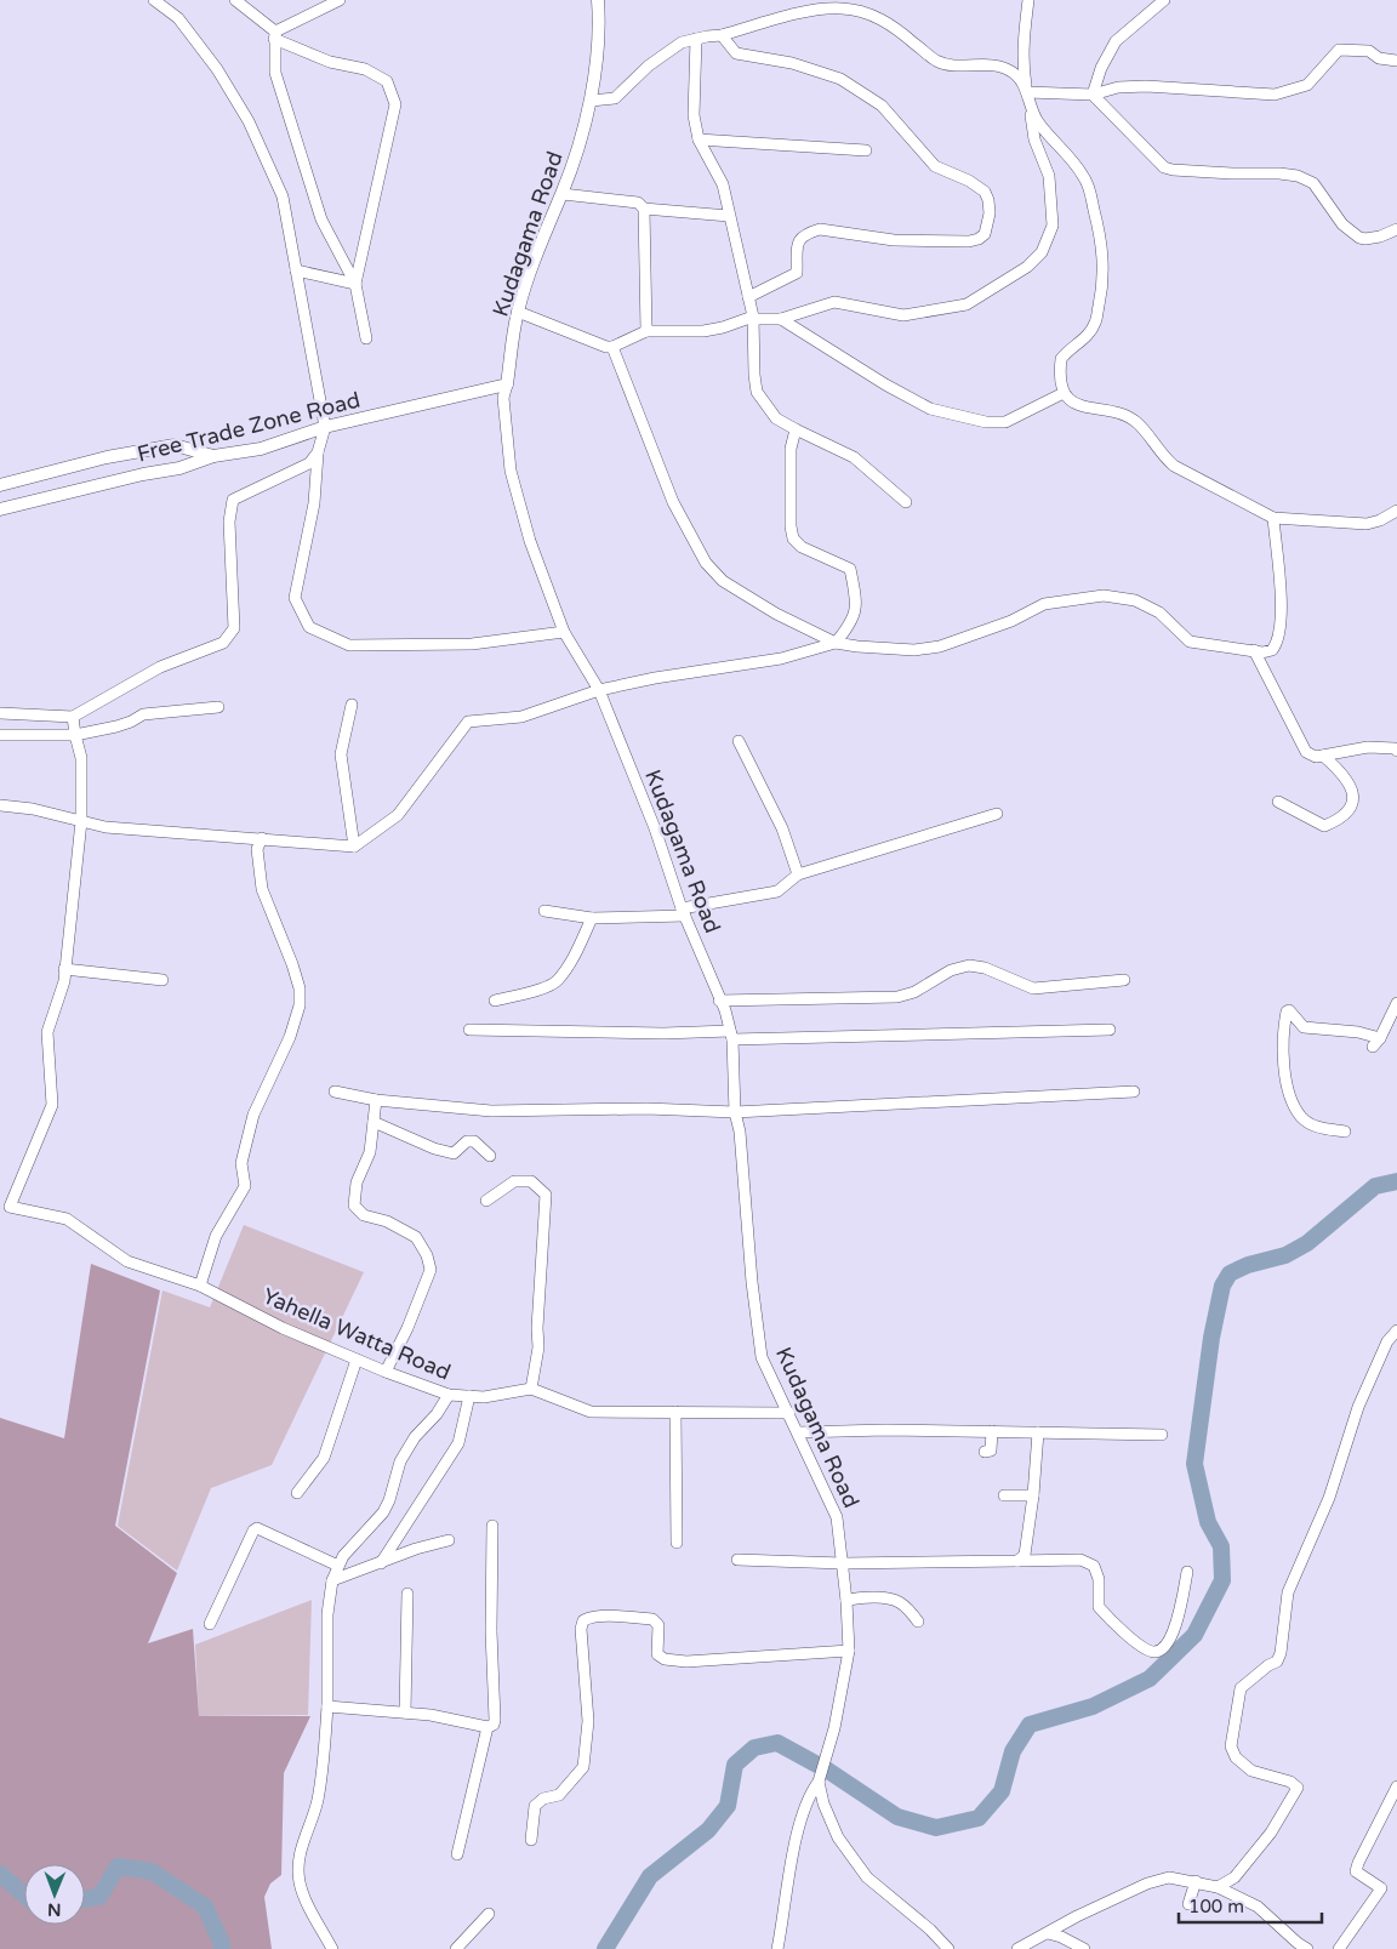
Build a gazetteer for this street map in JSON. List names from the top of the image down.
{
  "streets": {
    "street": ["Kudagama Road", "Free Trade Zone Road", "Yahella Watta Road"]
  },
  "crossings": [
    ["Kudagama Road", "Free Trade Zone Road"]
  ],
  "scale_bar": "100 m",
  "north": "bottom"
}
